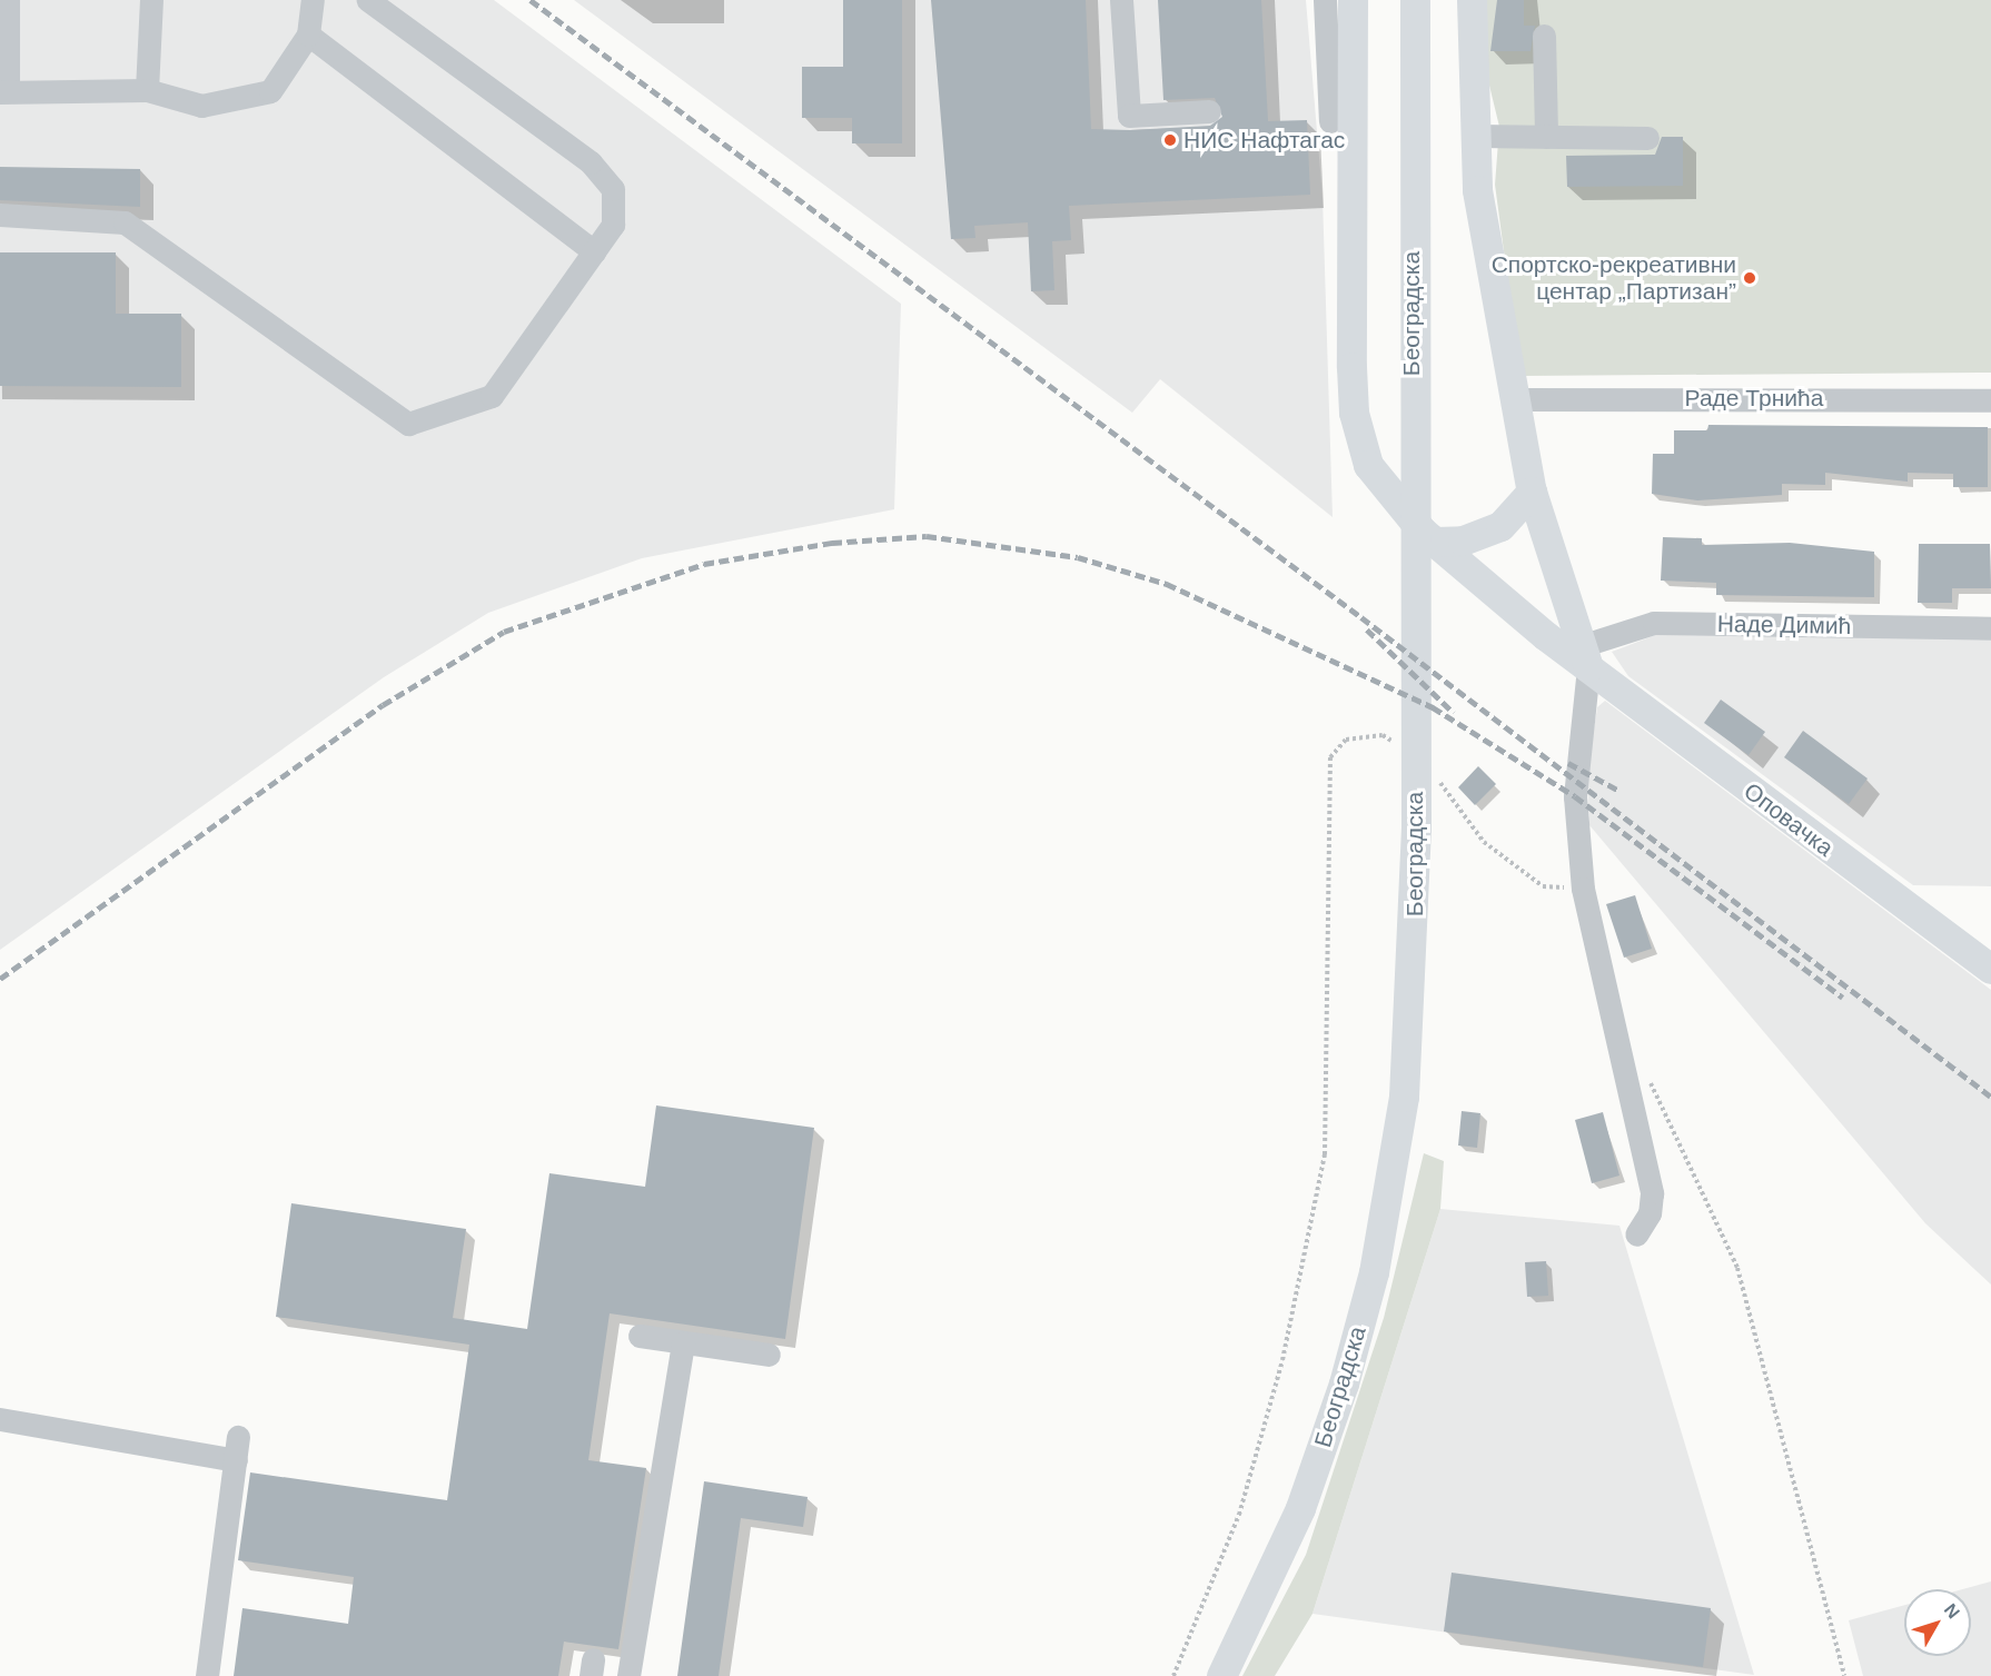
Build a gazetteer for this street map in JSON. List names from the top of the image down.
{
  "streets": {
    "main road": ["Београдска", "Оповачка"],
    "street": ["Раде Трнића", "Наде Димић"]
  },
  "crossings": [
    ["Наде Димић", "Оповачка"]
  ],
  "places": ["НИС Нафтагас", "Спортско-рекреативни центар „Партизан”"],
  "north": "top right"
}
